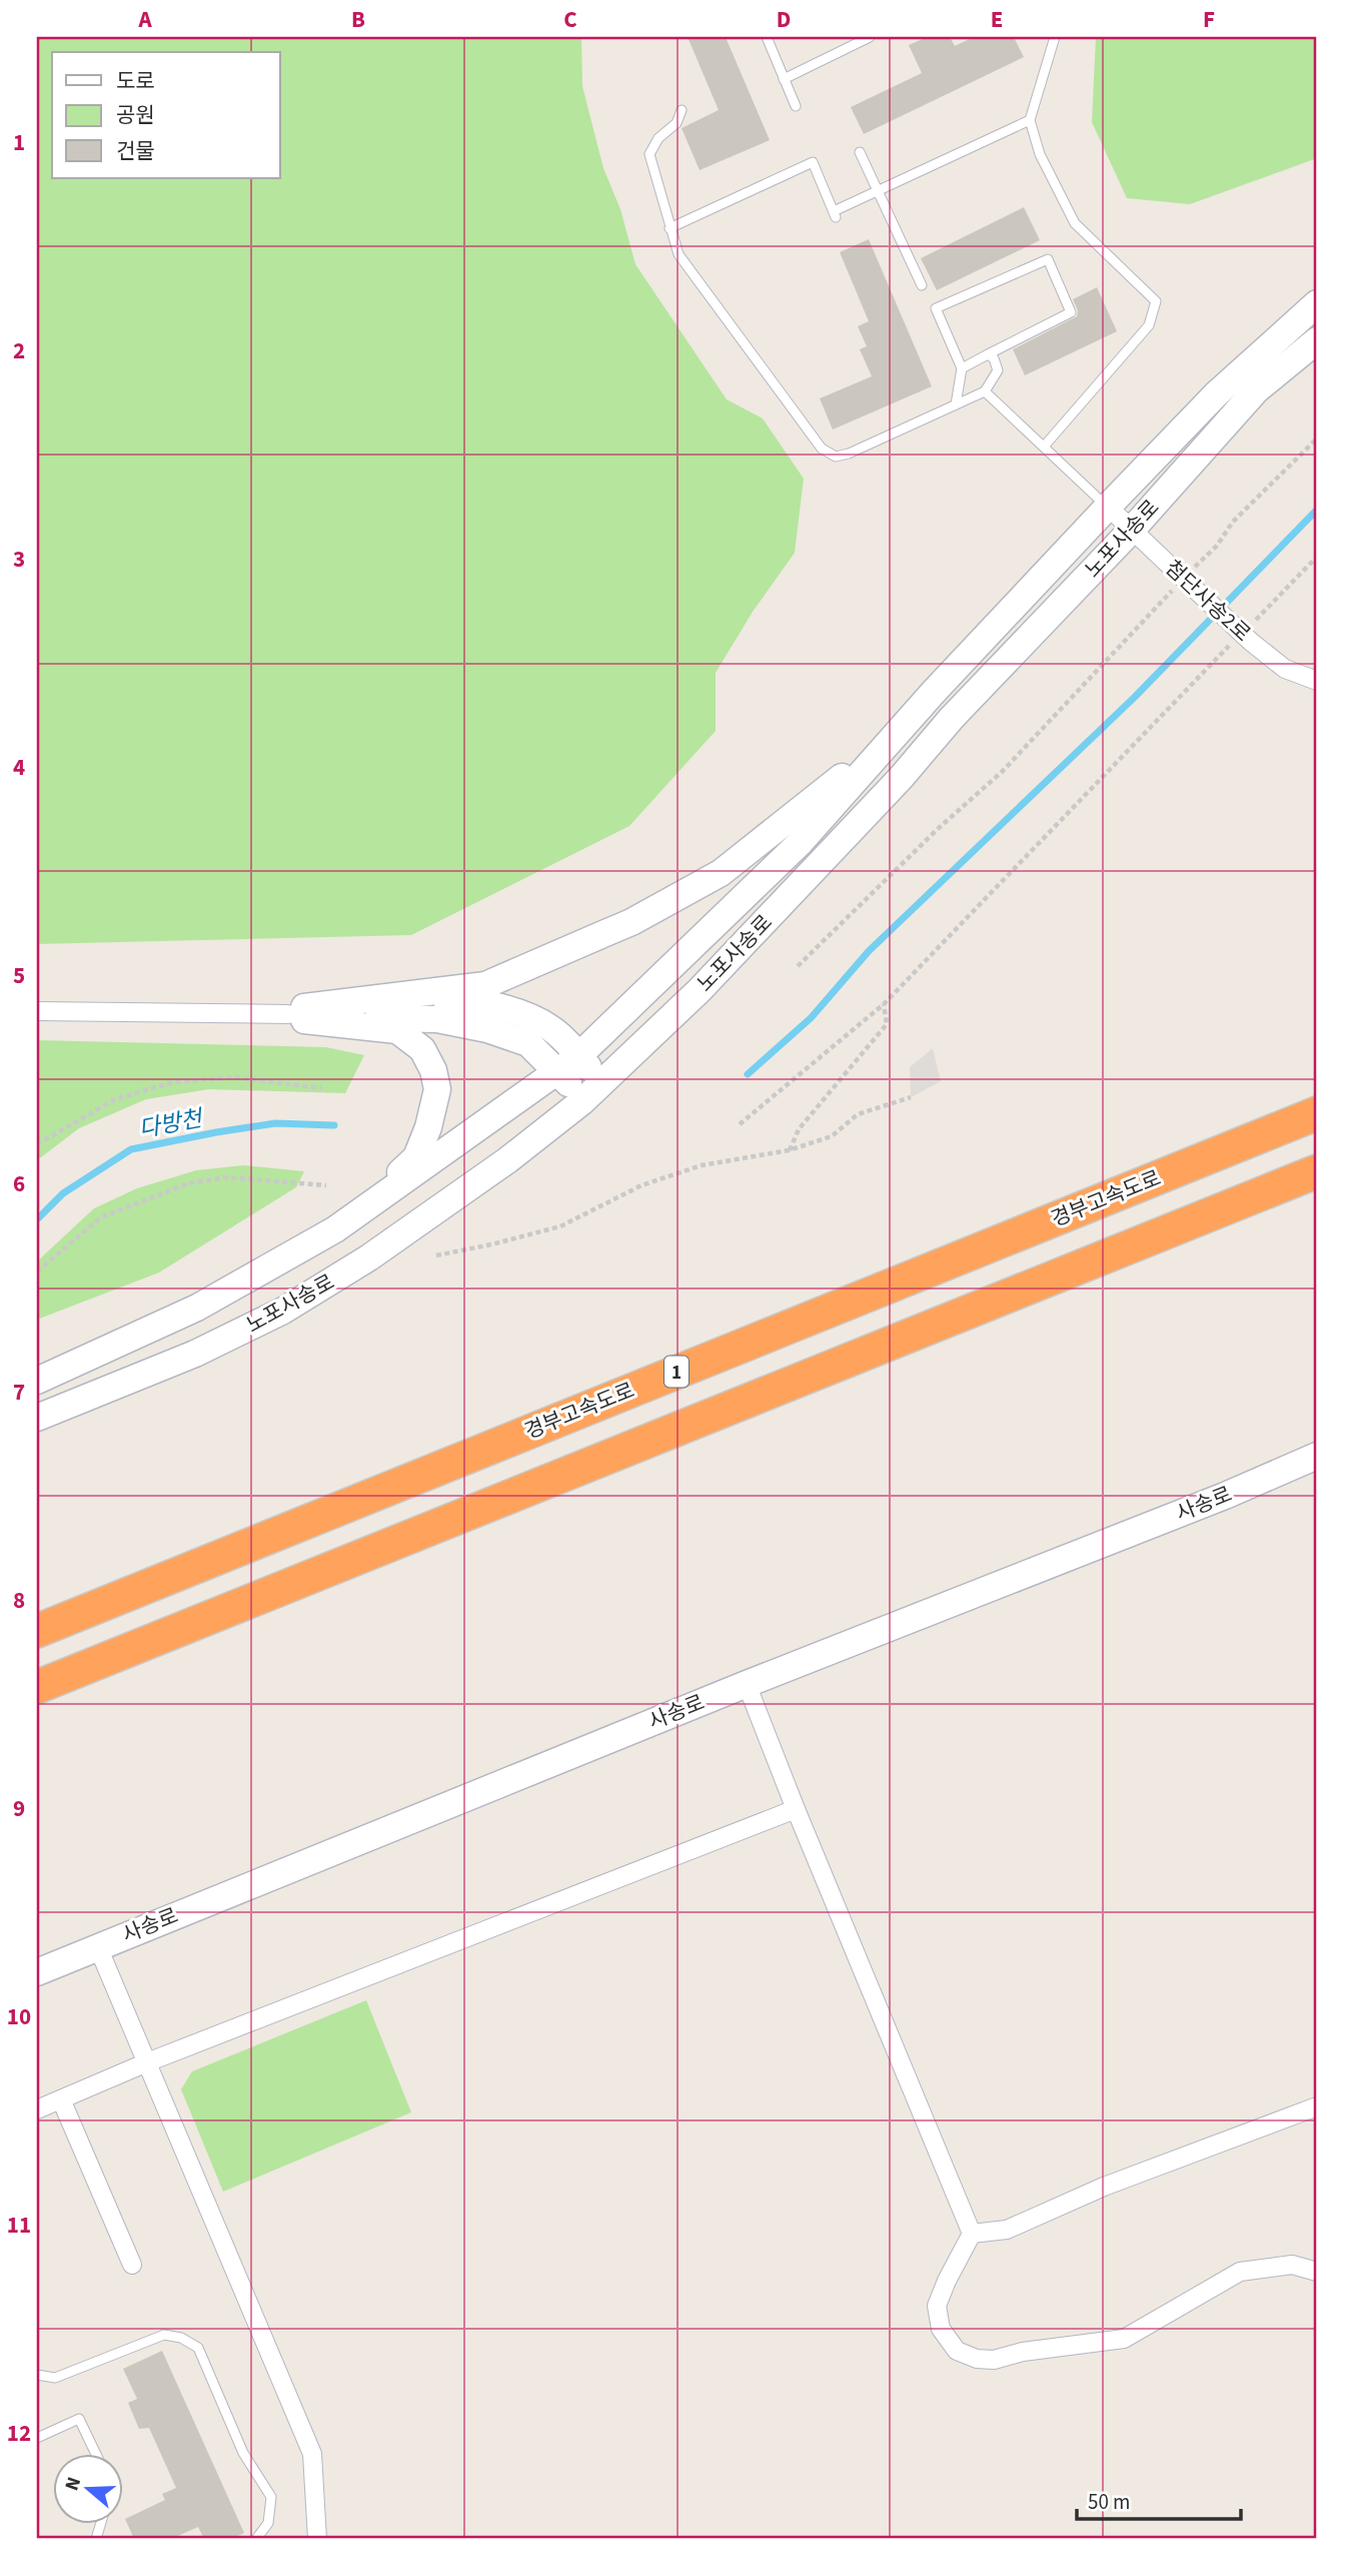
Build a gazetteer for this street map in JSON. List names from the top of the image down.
{
  "streets": {
    "highway": ["경부고속도로", "1"],
    "main road": ["노포사송로", "사송로"],
    "street": ["첨단사송2로"]
  },
  "crossings": [
    ["노포사송로", "첨단사송2로"]
  ],
  "water": ["다방천"],
  "legend": ["도로", "공원", "건물"],
  "scale_bar": "50 m",
  "north": "left",
  "grid": {
    "columns": [
      "A",
      "B",
      "C",
      "D",
      "E",
      "F"
    ],
    "rows": [
      "1",
      "2",
      "3",
      "4",
      "5",
      "6",
      "7",
      "8",
      "9",
      "10",
      "11",
      "12"
    ]
  }
}
